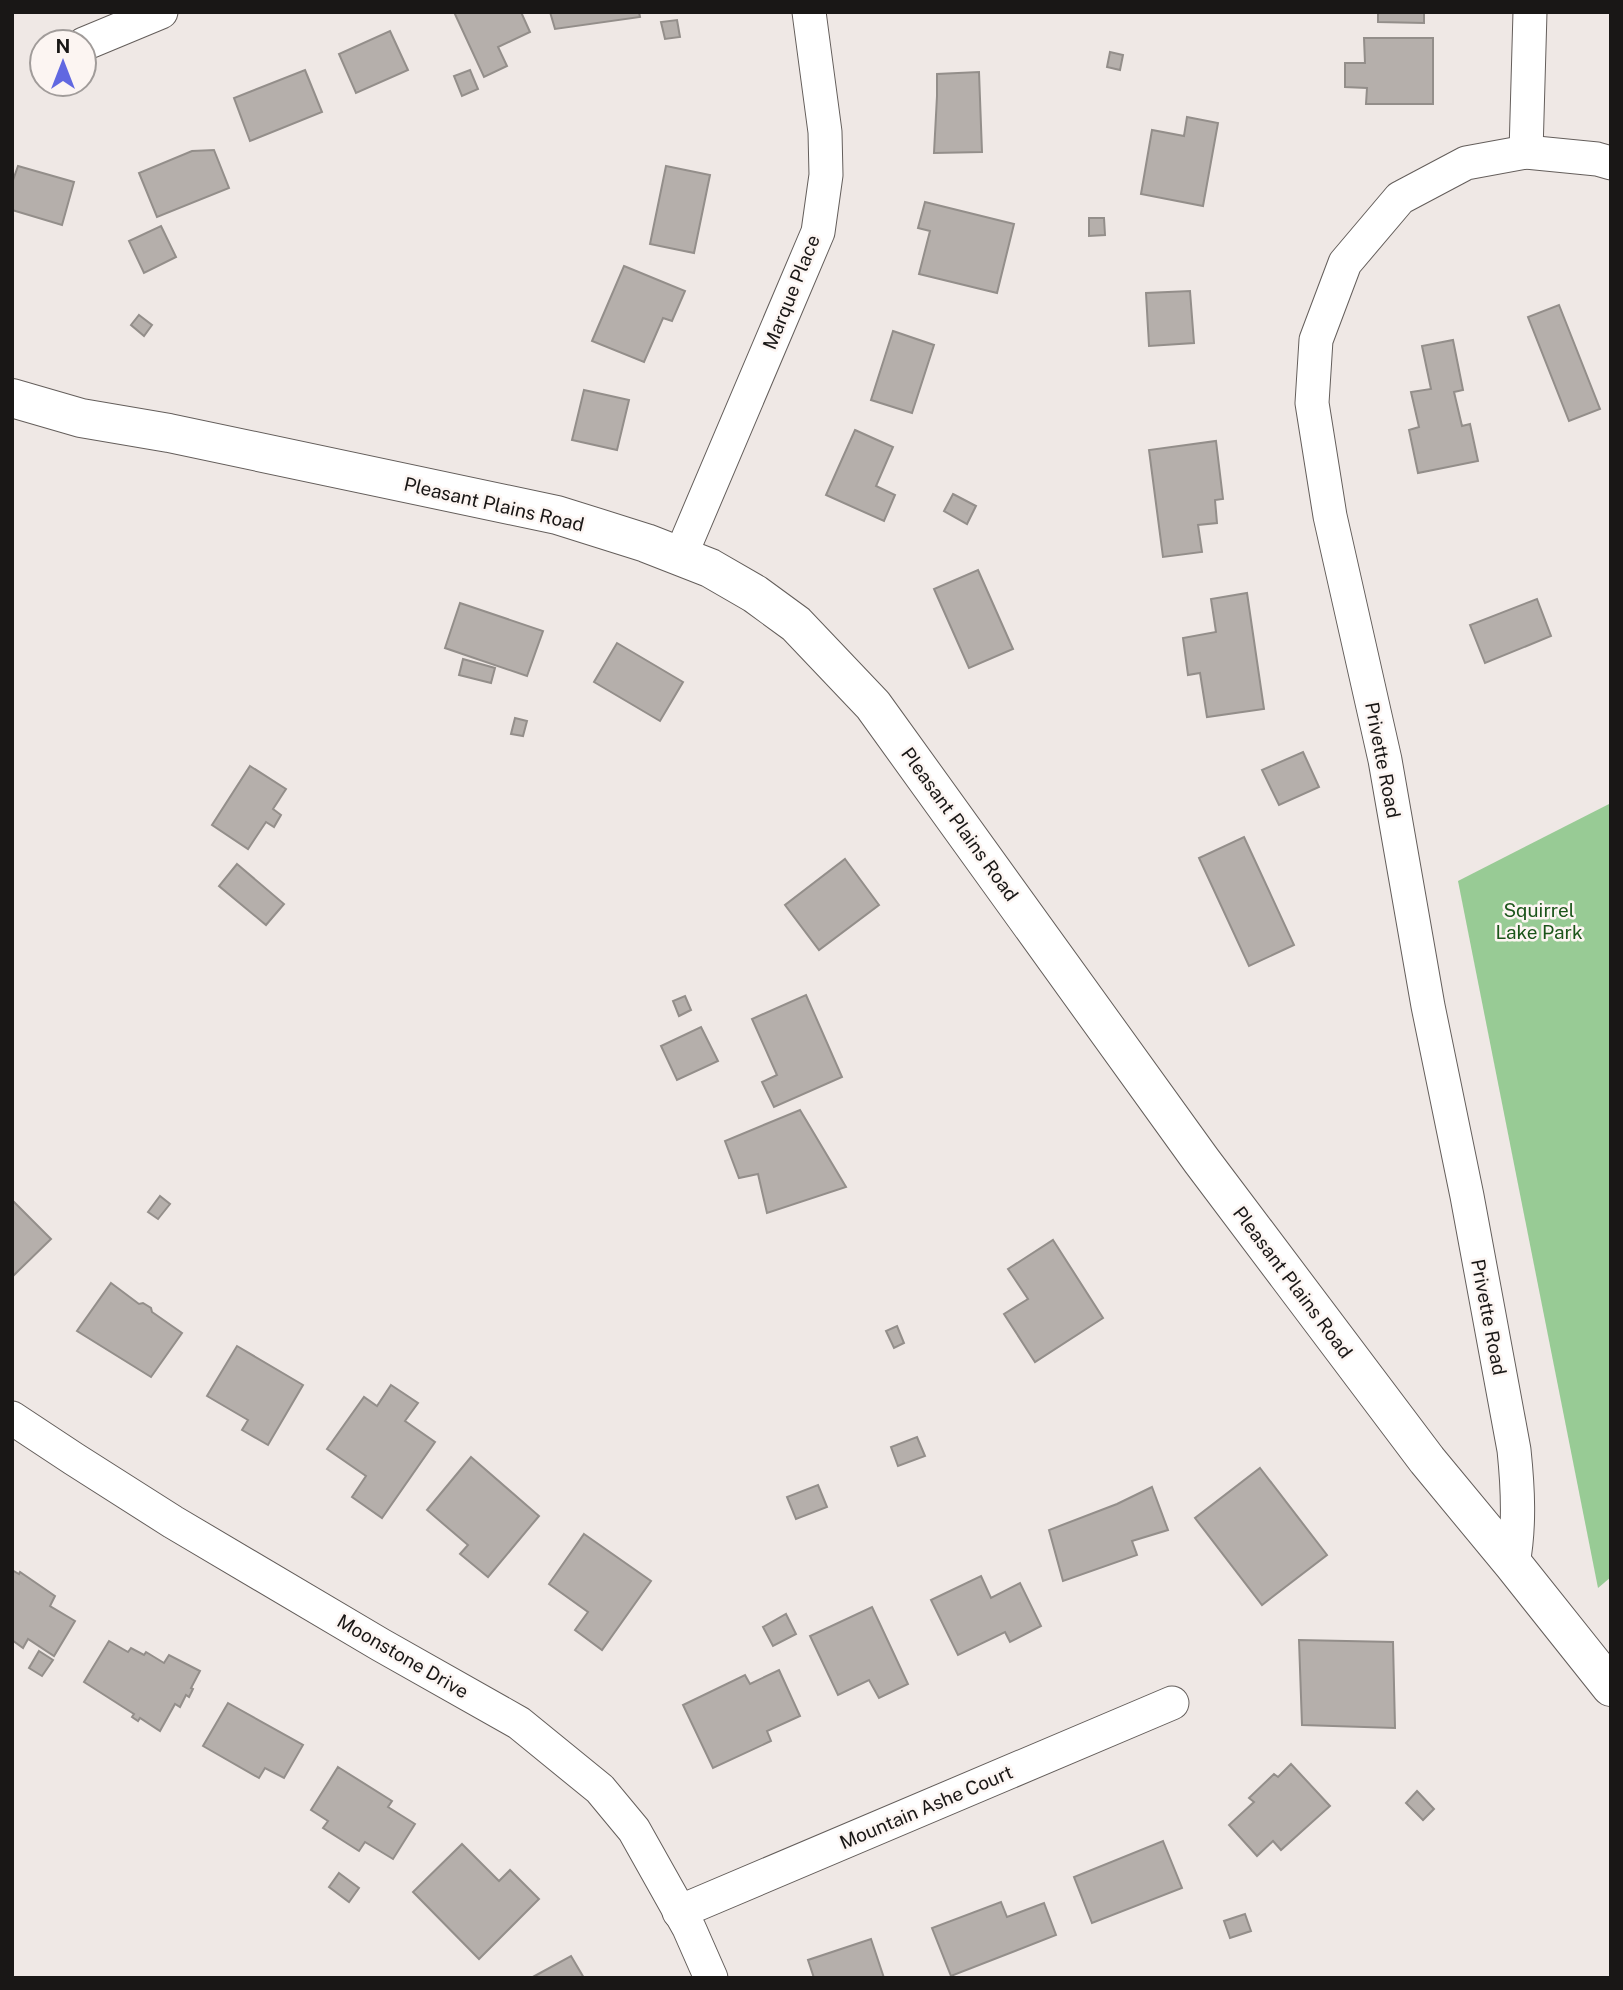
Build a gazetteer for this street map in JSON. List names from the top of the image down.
{
  "streets": {
    "street": [
      "Marque Place",
      "Pleasant Plains Road",
      "Privette Road",
      "Moonstone Drive",
      "Mountain Ashe Court"
    ]
  },
  "crossings": [
    ["Marque Place", "Pleasant Plains Road"],
    ["Pleasant Plains Road", "Privette Road"],
    ["Moonstone Drive", "Mountain Ashe Court"]
  ],
  "parks": ["Squirrel Lake Park"],
  "north": "top"
}
